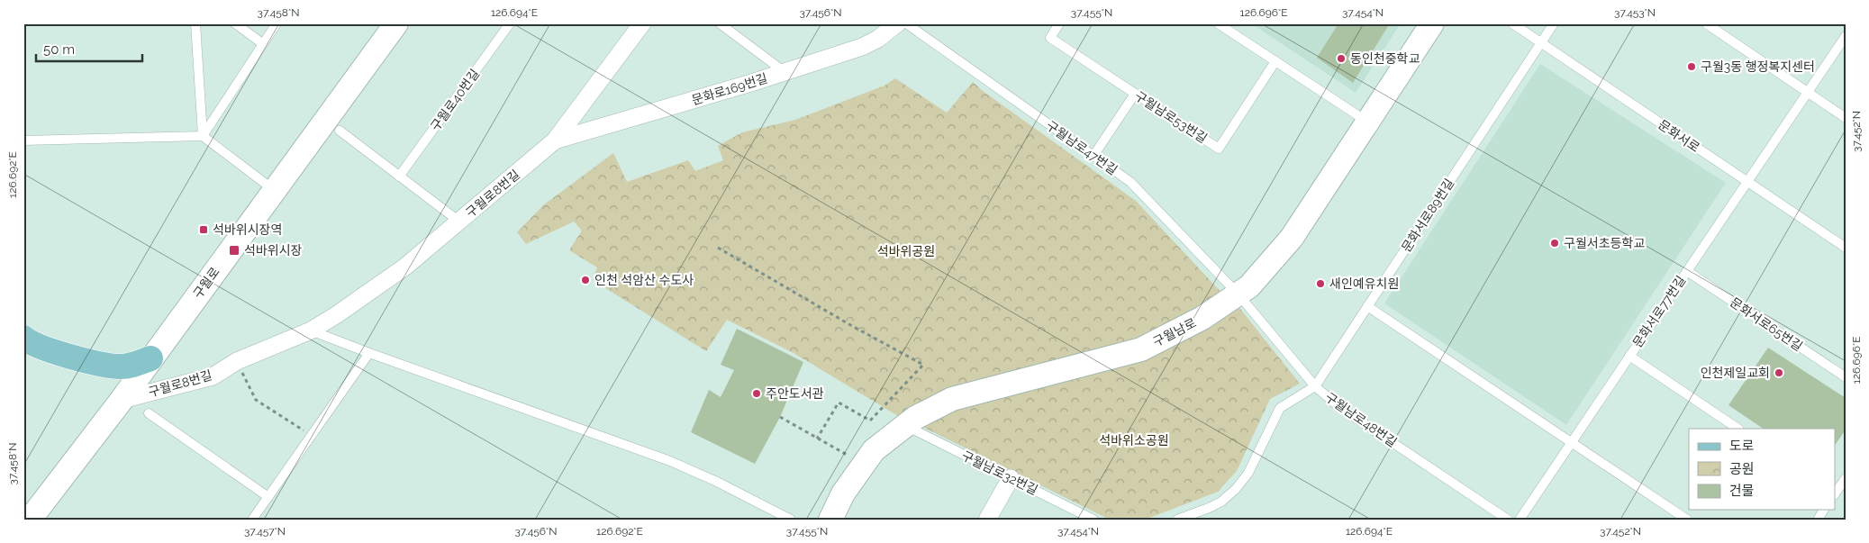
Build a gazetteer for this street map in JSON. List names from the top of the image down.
{
  "streets": {
    "street": [
      "문화로169번길",
      "구월로8번길",
      "구월로",
      "구월남로"
    ],
    "lane": [
      "구월로40번길",
      "구월남로53번길",
      "문화서로",
      "구월남로47번길",
      "문화서로89번길",
      "문화서로77번길",
      "문화서로65번길",
      "구월남로48번길",
      "구월남로32번길"
    ]
  },
  "crossings": [
    ["문화로169번길", "구월로8번길"],
    ["문화서로", "문화서로89번길"],
    ["문화서로", "문화서로77번길"],
    ["구월남로47번길", "구월남로"],
    ["구월남로47번길", "구월남로48번길"],
    ["구월로8번길", "구월로"],
    ["문화서로89번길", "구월남로48번길"],
    ["문화서로77번길", "문화서로65번길"],
    ["구월남로", "구월남로48번길"],
    ["구월남로", "구월남로32번길"]
  ],
  "parks": ["석바위공원", "석바위소공원"],
  "places": {
    "other": [
      "동인천중학교",
      "구월3동 행정복지센터",
      "구월서초등학교",
      "인천 석암산 수도사",
      "새인예유치원",
      "인천제일교회",
      "주안도서관"
    ],
    "transit": ["석바위시장역", "석바위시장"]
  },
  "legend": ["도로", "공원", "건물"],
  "scale_bar": "50 m",
  "coordinates": [
    "37.458°N",
    "126.694°E",
    "37.456°N",
    "37.455°N",
    "126.696°E",
    "37.454°N",
    "37.453°N",
    "37.452°N",
    "126.692°E",
    "37.457°N"
  ]
}
